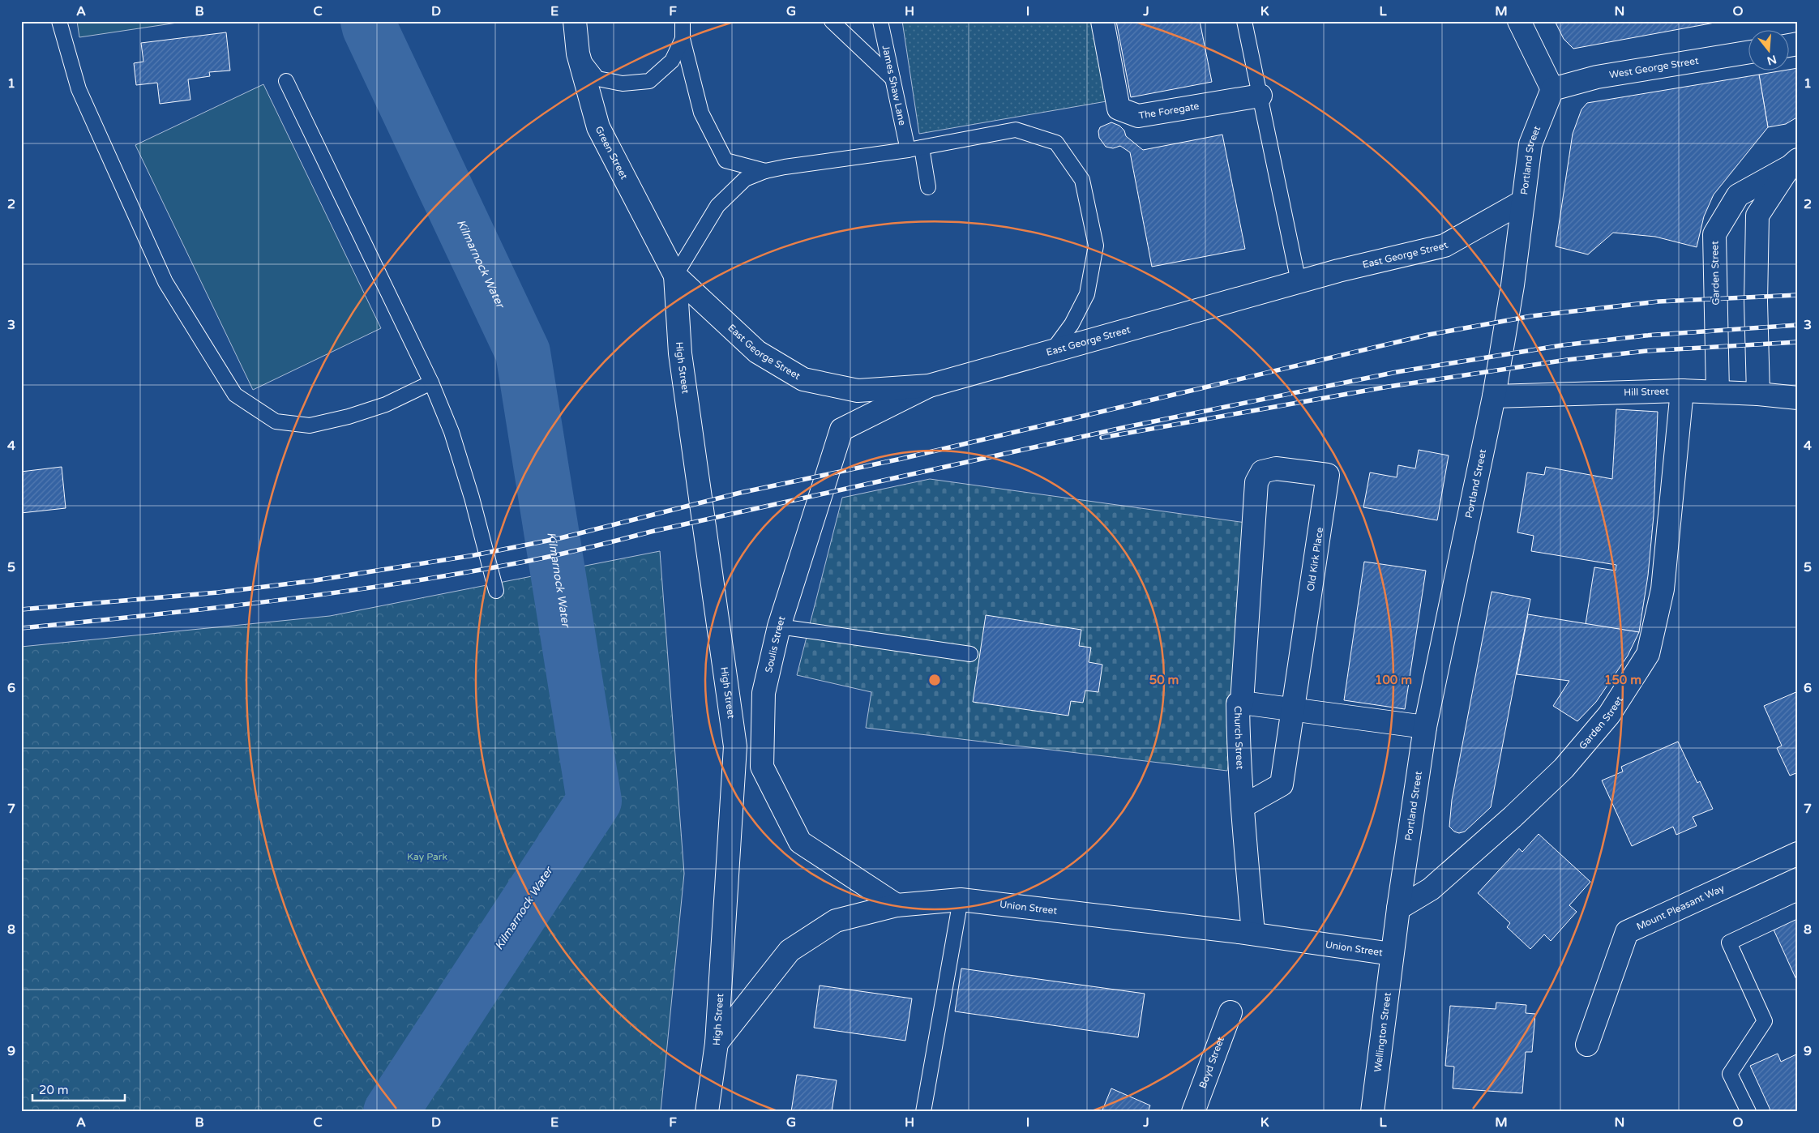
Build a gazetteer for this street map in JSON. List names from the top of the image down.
{
  "streets": {
    "street": [
      "West George Street",
      "The Foregate",
      "Green Street",
      "Portland Street",
      "East George Street",
      "Garden Street",
      "High Street",
      "Hill Street",
      "Old Kirk Place",
      "Soulis Street",
      "Church Street",
      "Union Street",
      "Mount Pleasant Way",
      "Wellington Street",
      "Boyd Street"
    ],
    "lane": ["James Shaw Lane"]
  },
  "crossings": [
    ["West George Street", "Portland Street"],
    ["Green Street", "East George Street"],
    ["Green Street", "High Street"],
    ["Portland Street", "East George Street"],
    ["Portland Street", "Garden Street"],
    ["Portland Street", "Hill Street"],
    ["Portland Street", "Union Street"],
    ["Portland Street", "Wellington Street"],
    ["East George Street", "High Street"],
    ["East George Street", "Soulis Street"],
    ["Garden Street", "Hill Street"],
    ["High Street", "Union Street"],
    ["Old Kirk Place", "Church Street"],
    ["Soulis Street", "Union Street"],
    ["Church Street", "Union Street"],
    ["Union Street", "Wellington Street"]
  ],
  "water": ["Kilmarnock Water"],
  "parks": ["Kay Park"],
  "scale_bar": "20 m",
  "north": "bottom",
  "grid": {
    "columns": [
      "A",
      "B",
      "C",
      "D",
      "E",
      "F",
      "G",
      "H",
      "I",
      "J",
      "K",
      "L",
      "M",
      "N",
      "O"
    ],
    "rows": [
      "1",
      "2",
      "3",
      "4",
      "5",
      "6",
      "7",
      "8",
      "9"
    ]
  },
  "rings": ["50 m", "100 m", "150 m"]
}
